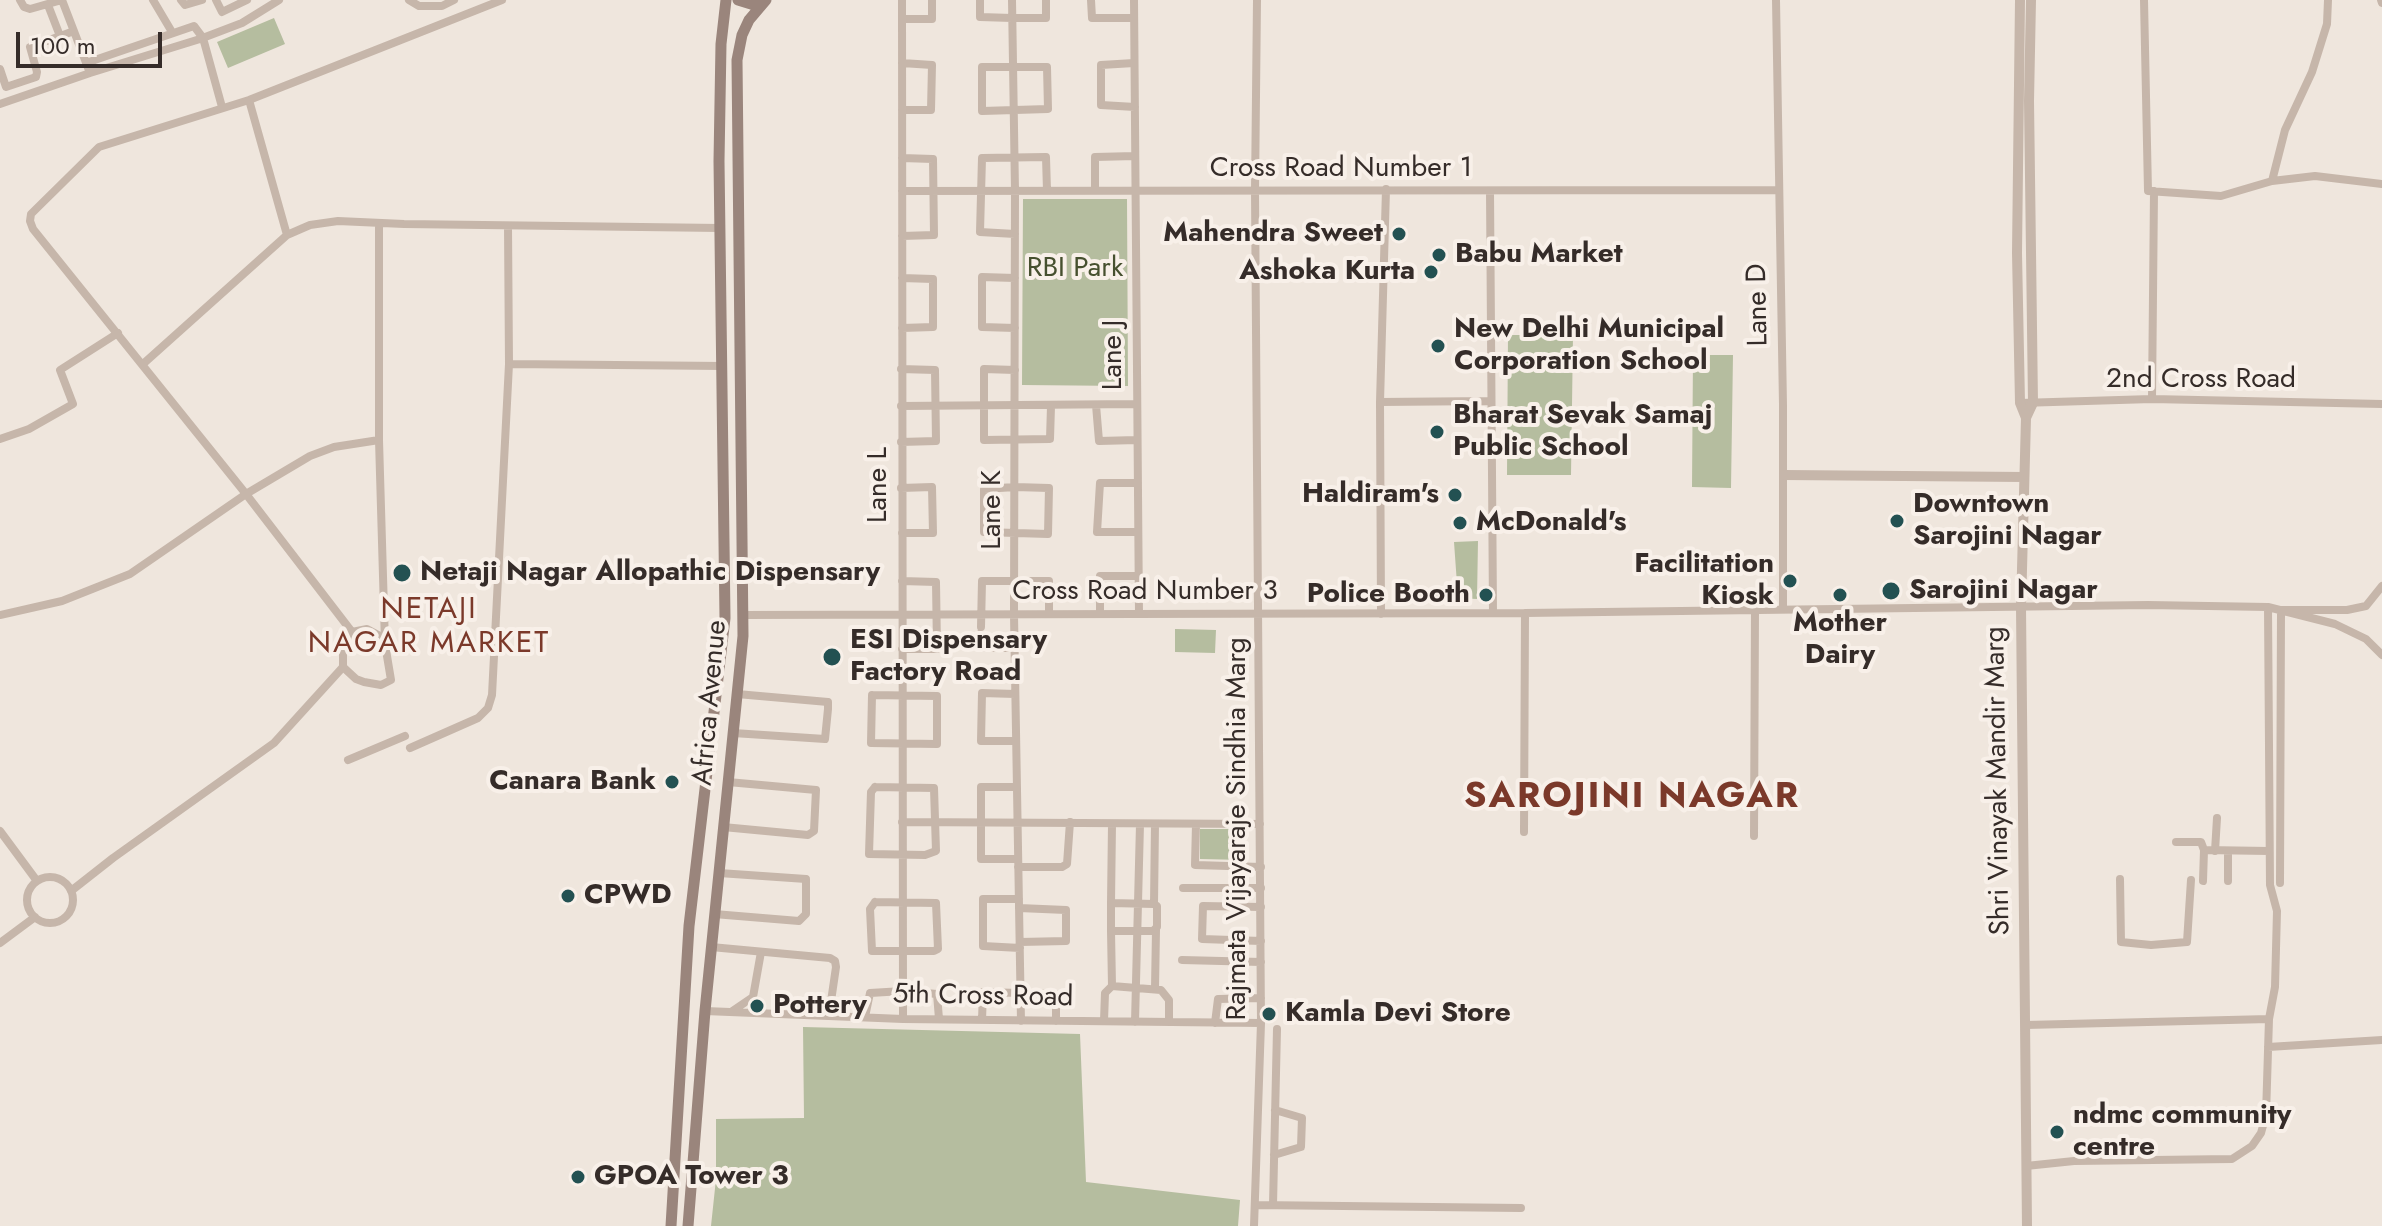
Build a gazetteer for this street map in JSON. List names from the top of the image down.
{
  "streets": {
    "main road": ["Africa Avenue"],
    "street": [
      "Cross Road Number 1",
      "Lane D",
      "Lane J",
      "2nd Cross Road",
      "Lane L",
      "Lane K",
      "Cross Road Number 3",
      "Shri Vinayak Mandir Marg",
      "Rajmata Vijayaraje Sindhia Marg",
      "5th Cross Road"
    ]
  },
  "crossings": [
    ["Cross Road Number 1", "Lane D"],
    ["Cross Road Number 1", "Lane J"],
    ["Cross Road Number 1", "Lane L"],
    ["Cross Road Number 1", "Lane K"],
    ["Cross Road Number 1", "Rajmata Vijayaraje Sindhia Marg"],
    ["Lane D", "Cross Road Number 3"],
    ["Lane J", "Cross Road Number 3"],
    ["2nd Cross Road", "Shri Vinayak Mandir Marg"],
    ["Lane L", "Cross Road Number 3"],
    ["Lane L", "5th Cross Road"],
    ["Lane K", "Cross Road Number 3"],
    ["Lane K", "5th Cross Road"],
    ["Cross Road Number 3", "Africa Avenue"],
    ["Cross Road Number 3", "Shri Vinayak Mandir Marg"],
    ["Cross Road Number 3", "Rajmata Vijayaraje Sindhia Marg"],
    ["Africa Avenue", "5th Cross Road"],
    ["Rajmata Vijayaraje Sindhia Marg", "5th Cross Road"]
  ],
  "districts": ["NETAJI NAGAR MARKET", "SAROJINI NAGAR"],
  "parks": ["RBI Park"],
  "places": [
    "Mahendra Sweet",
    "Babu Market",
    "Ashoka Kurta",
    "New Delhi Municipal Corporation School",
    "Bharat Sevak Samaj Public School",
    "Haldiram's",
    "Downtown Sarojini Nagar",
    "McDonald's",
    "Netaji Nagar Allopathic Dispensary",
    "Facilitation Kiosk",
    "Sarojini Nagar",
    "Police Booth",
    "Mother Dairy",
    "ESI Dispensary Factory Road",
    "Canara Bank",
    "CPWD",
    "Pottery",
    "Kamla Devi Store",
    "ndmc community centre",
    "GPOA Tower 3"
  ],
  "scale_bar": "100 m"
}
